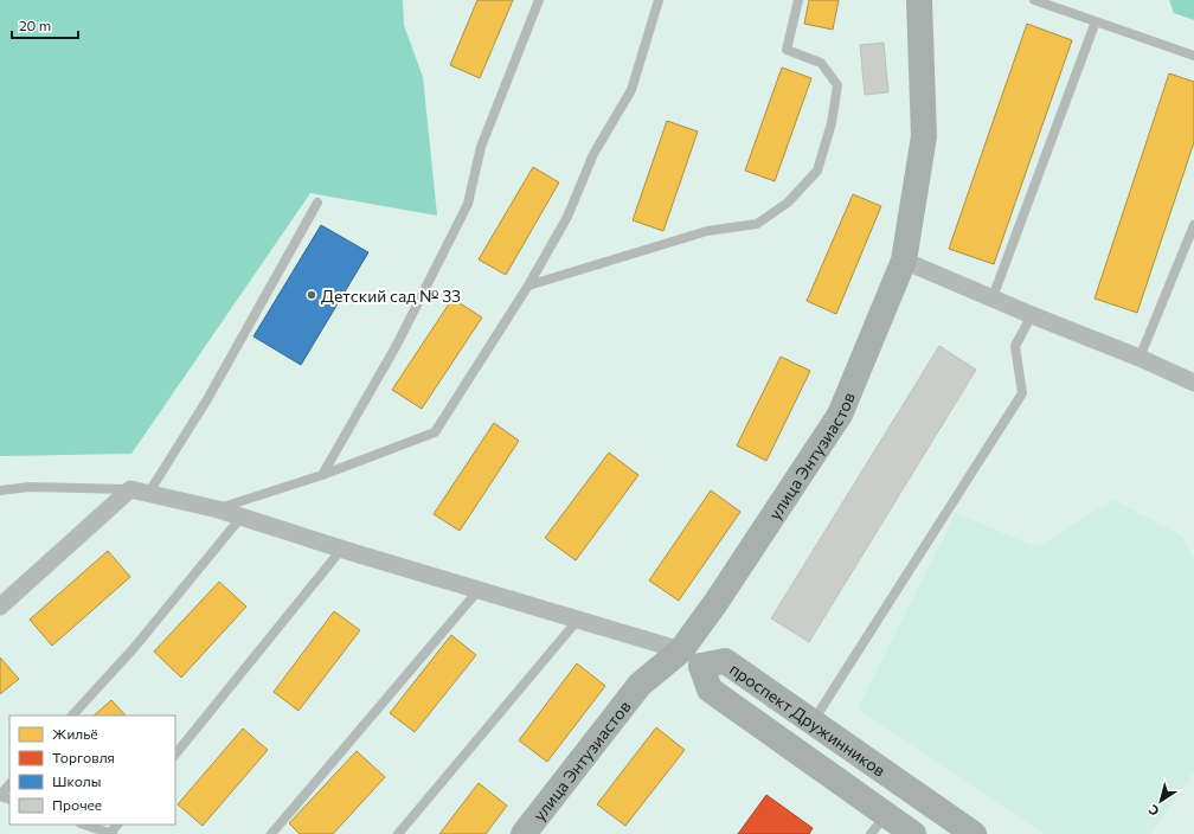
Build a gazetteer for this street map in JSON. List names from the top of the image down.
{
  "streets": {
    "street": ["улица Энтузиастов", "проспект Дружинников"]
  },
  "crossings": [
    ["улица Энтузиастов", "проспект Дружинников"]
  ],
  "places": ["Детский сад № 33"],
  "legend": [
    "Жильё",
    "Торговля",
    "Школы",
    "Прочее"
  ],
  "scale_bar": "20 m",
  "north": "bottom left"
}
